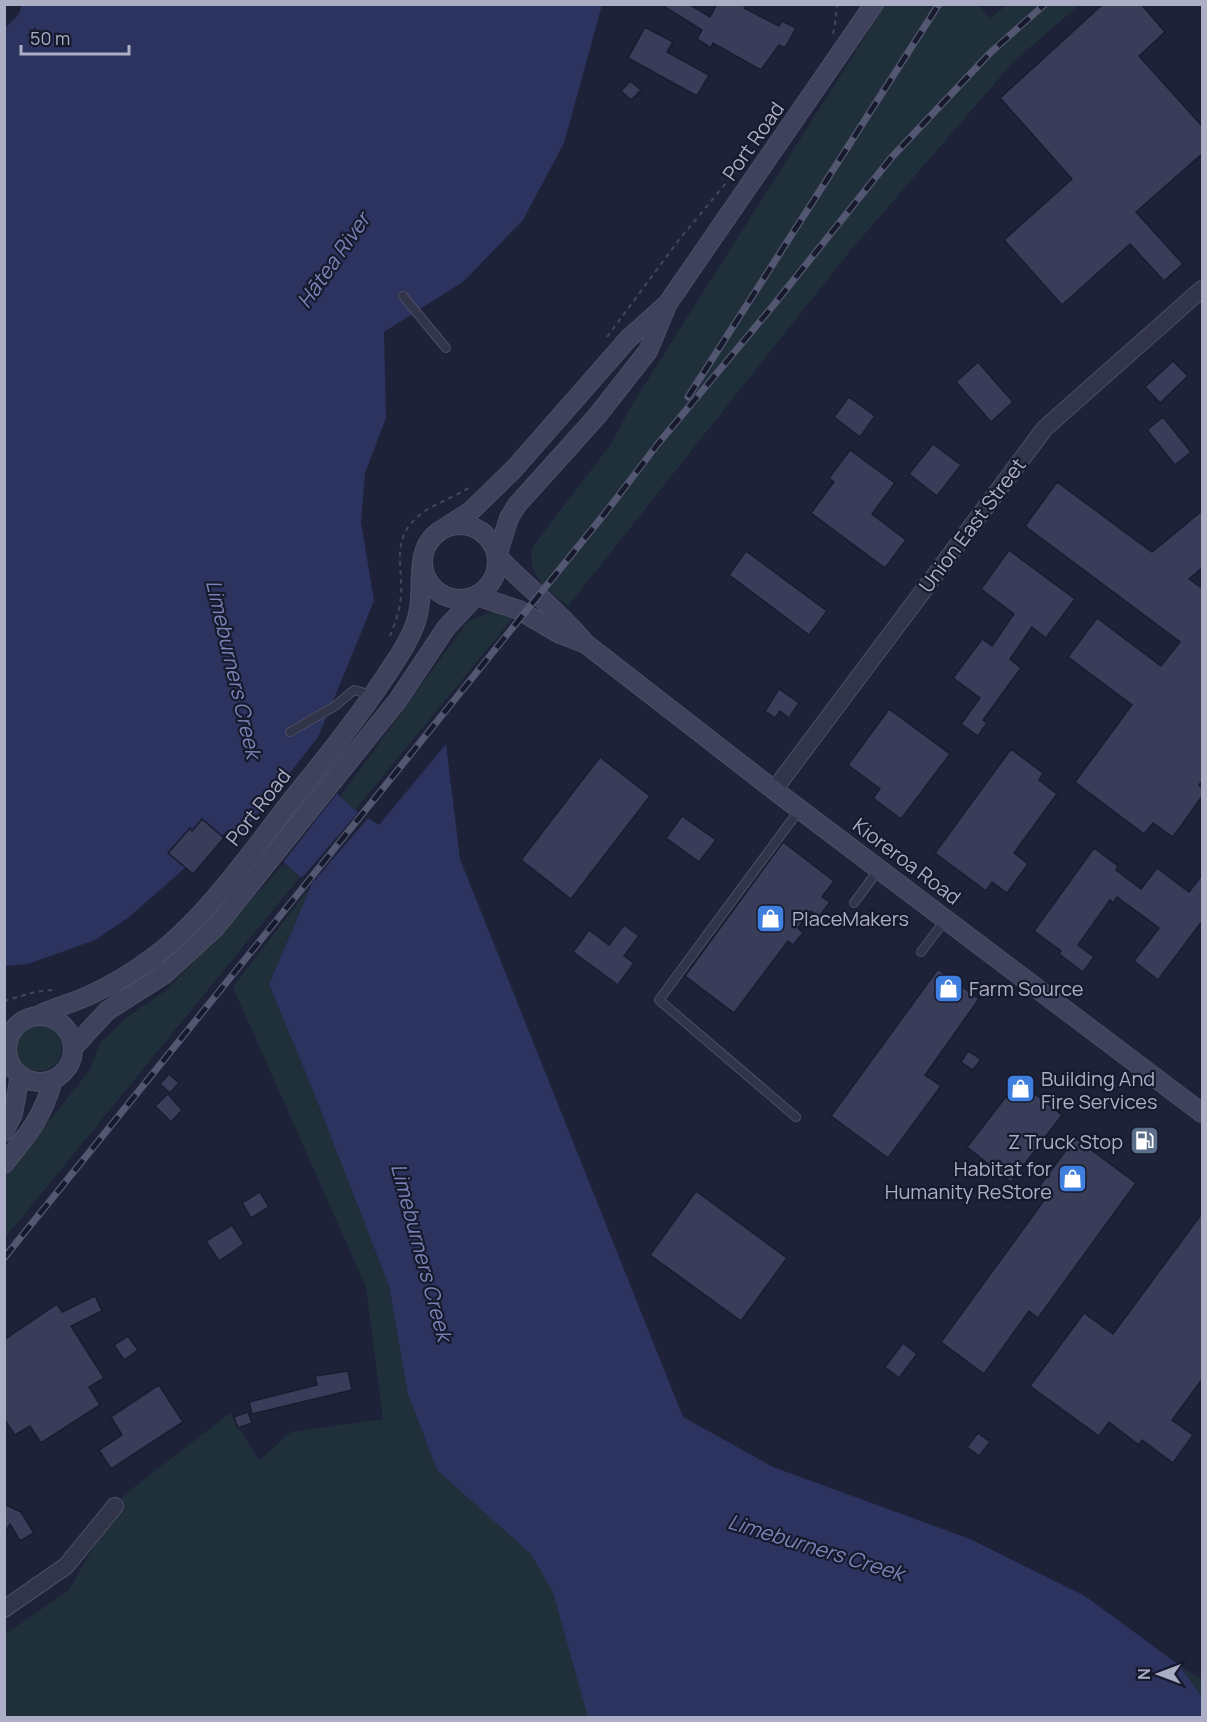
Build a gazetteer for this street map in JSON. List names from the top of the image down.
{
  "streets": {
    "main road": ["Port Road", "Kioreroa Road"],
    "street": ["Union East Street"]
  },
  "crossings": [
    ["Port Road", "Kioreroa Road"],
    ["Union East Street", "Kioreroa Road"]
  ],
  "water": ["Hātea River", "Limeburners Creek"],
  "places": {
    "shop": [
      "PlaceMakers",
      "Farm Source",
      "Building And Fire Services",
      "Habitat for Humanity ReStore"
    ],
    "fuel station": ["Z Truck Stop"]
  },
  "scale_bar": "50 m",
  "north": "left"
}
